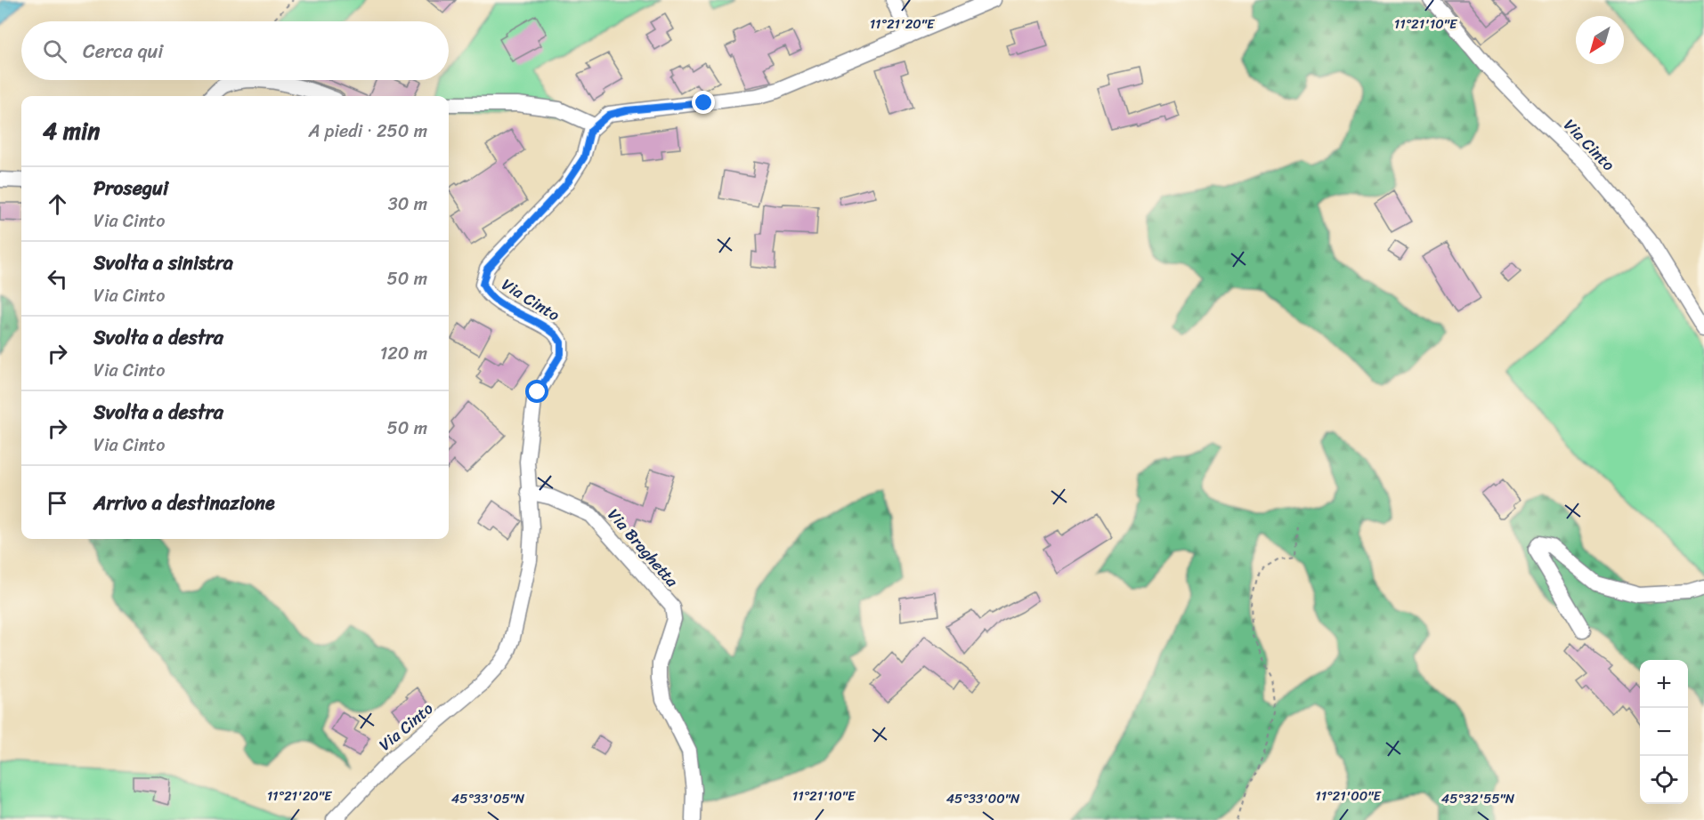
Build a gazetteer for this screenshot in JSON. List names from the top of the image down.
{
  "streets": {
    "street": ["Via Cinto", "Via Braghetta"]
  },
  "crossings": [
    ["Via Cinto", "Via Braghetta"]
  ],
  "north": "bottom left",
  "page": {
    "search": "Cerca qui",
    "heading": ["4 min", "A piedi · 250 m"],
    "list": [
      ["Prosegui", "Via Cinto", "30 m"],
      ["Svolta a sinistra", "Via Cinto", "50 m"],
      ["Svolta a destra", "Via Cinto", "120 m"],
      ["Svolta a destra", "Via Cinto", "50 m"],
      "Arrivo a destinazione"
    ],
    "map_buttons": ["+", "−"]
  },
  "coordinates": [
    "11°21'20\"E",
    "11°21'10\"E",
    "11°21'00\"E",
    "45°33'05\"N",
    "45°33'00\"N",
    "45°32'55\"N"
  ]
}
